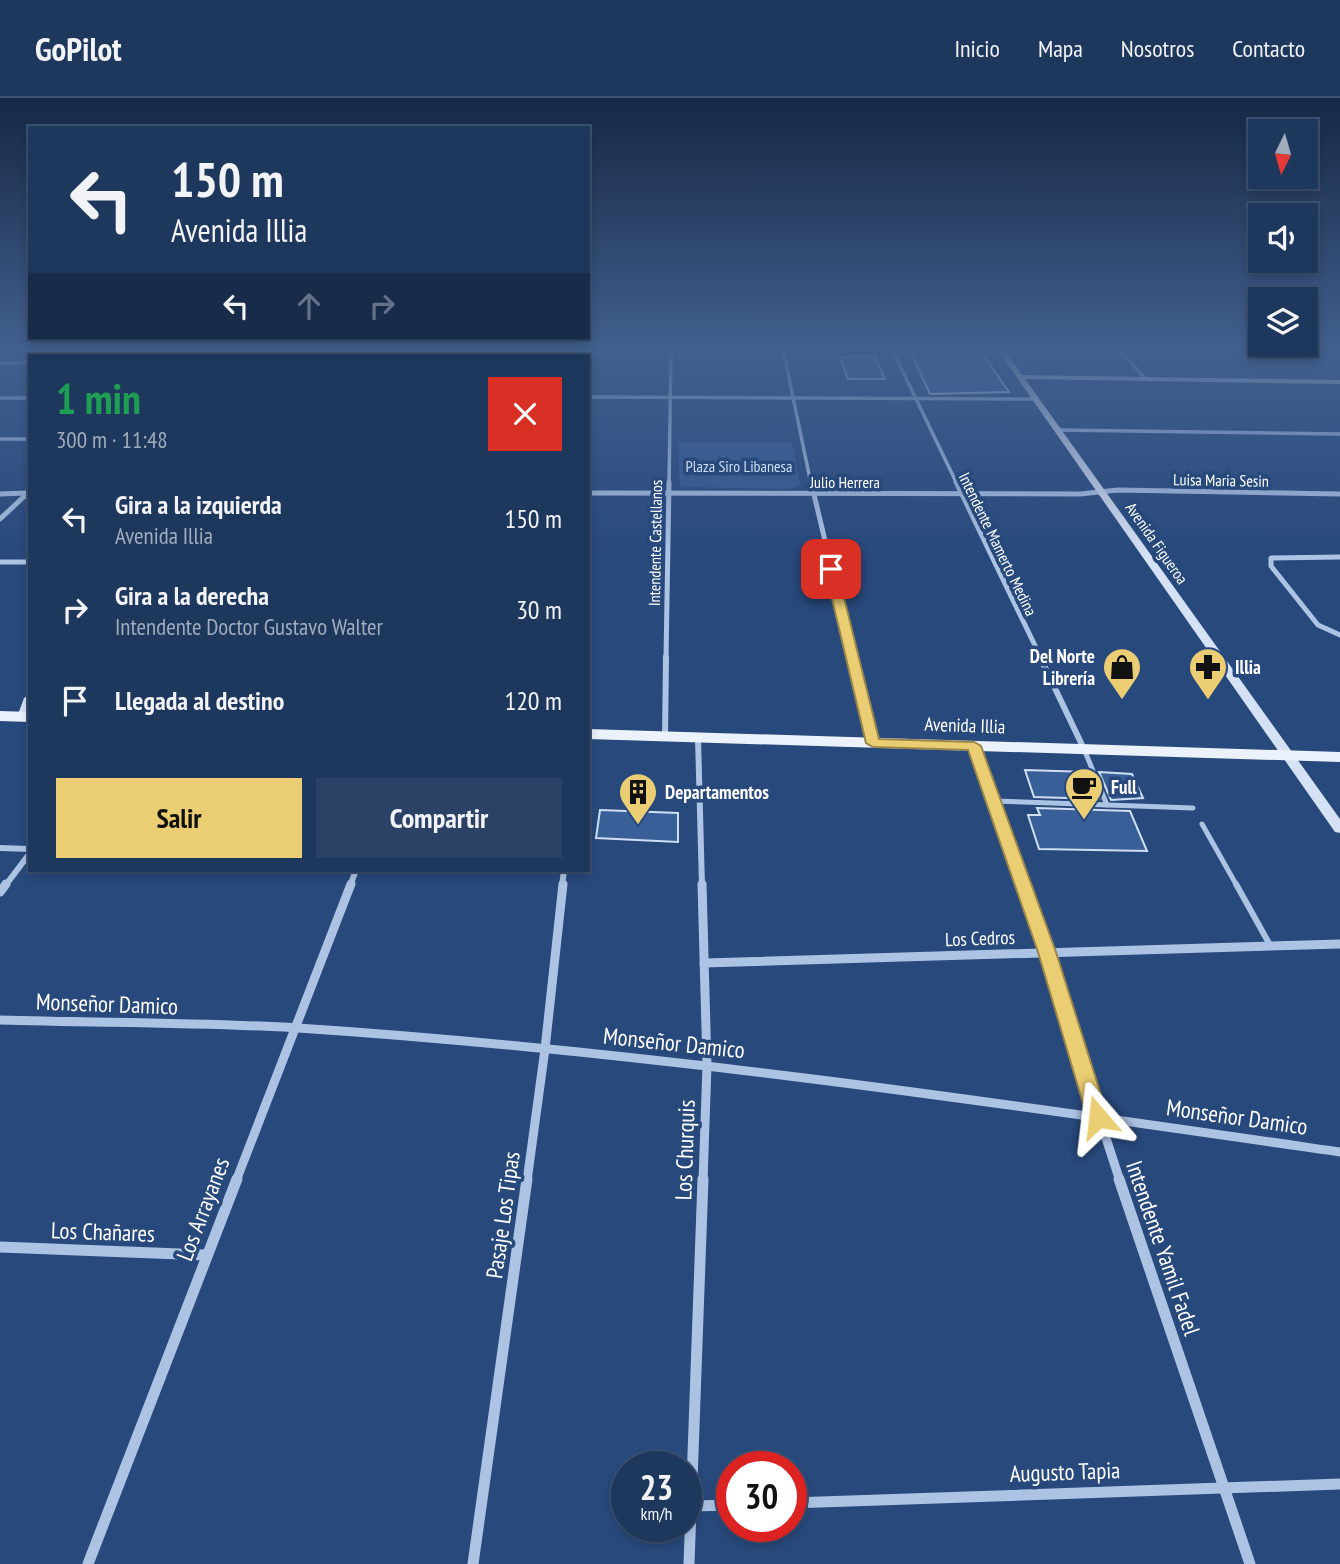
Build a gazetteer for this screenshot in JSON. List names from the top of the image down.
{
  "streets": {
    "main road": ["Avenida Illia"],
    "street": [
      "Luisa Maria Sesin",
      "Julio Herrera",
      "Intendente Castellanos",
      "Avenida Figueroa",
      "Intendente Mamerto Medina",
      "Los Cedros",
      "Monseñor Damico",
      "Los Churquis",
      "Los Arrayanes",
      "Pasaje Los Tipas",
      "Los Chañares",
      "Intendente Yamil Fadel",
      "Augusto Tapia"
    ]
  },
  "crossings": [
    ["Luisa Maria Sesin", "Julio Herrera"],
    ["Luisa Maria Sesin", "Avenida Figueroa"],
    ["Julio Herrera", "Intendente Castellanos"],
    ["Julio Herrera", "Avenida Figueroa"],
    ["Julio Herrera", "Intendente Mamerto Medina"],
    ["Intendente Castellanos", "Avenida Illia"],
    ["Avenida Figueroa", "Avenida Illia"],
    ["Intendente Mamerto Medina", "Avenida Illia"],
    ["Avenida Illia", "Los Churquis"],
    ["Avenida Illia", "Intendente Yamil Fadel"],
    ["Los Cedros", "Los Churquis"],
    ["Los Cedros", "Intendente Yamil Fadel"],
    ["Monseñor Damico", "Los Churquis"],
    ["Monseñor Damico", "Los Arrayanes"],
    ["Monseñor Damico", "Pasaje Los Tipas"],
    ["Monseñor Damico", "Intendente Yamil Fadel"],
    ["Los Arrayanes", "Los Chañares"],
    ["Intendente Yamil Fadel", "Augusto Tapia"]
  ],
  "parks": ["Plaza Siro Libanesa"],
  "places": {
    "shop": ["Del Norte Librería"],
    "pharmacy": ["Illia"],
    "cafe": ["Full"],
    "building": ["Departamentos"]
  },
  "north": "bottom",
  "page": {
    "header": "GoPilot",
    "nav": [
      "Inicio",
      "Mapa",
      "Nosotros",
      "Contacto"
    ],
    "turn": ["150 m", "Avenida Illia"],
    "heading": ["1 min", "300 m · 11:48"],
    "list": [
      {
        "name": "Gira a la izquierda",
        "note": "Avenida Illia",
        "value": "150 m"
      },
      {
        "name": "Gira a la derecha",
        "note": "Intendente Doctor Gustavo Walter",
        "value": "30 m"
      },
      {
        "name": "Llegada al destino",
        "value": "120 m"
      }
    ],
    "buttons": ["Salir", "Compartir"],
    "speed": "23 km/h",
    "limit": "30"
  }
}
